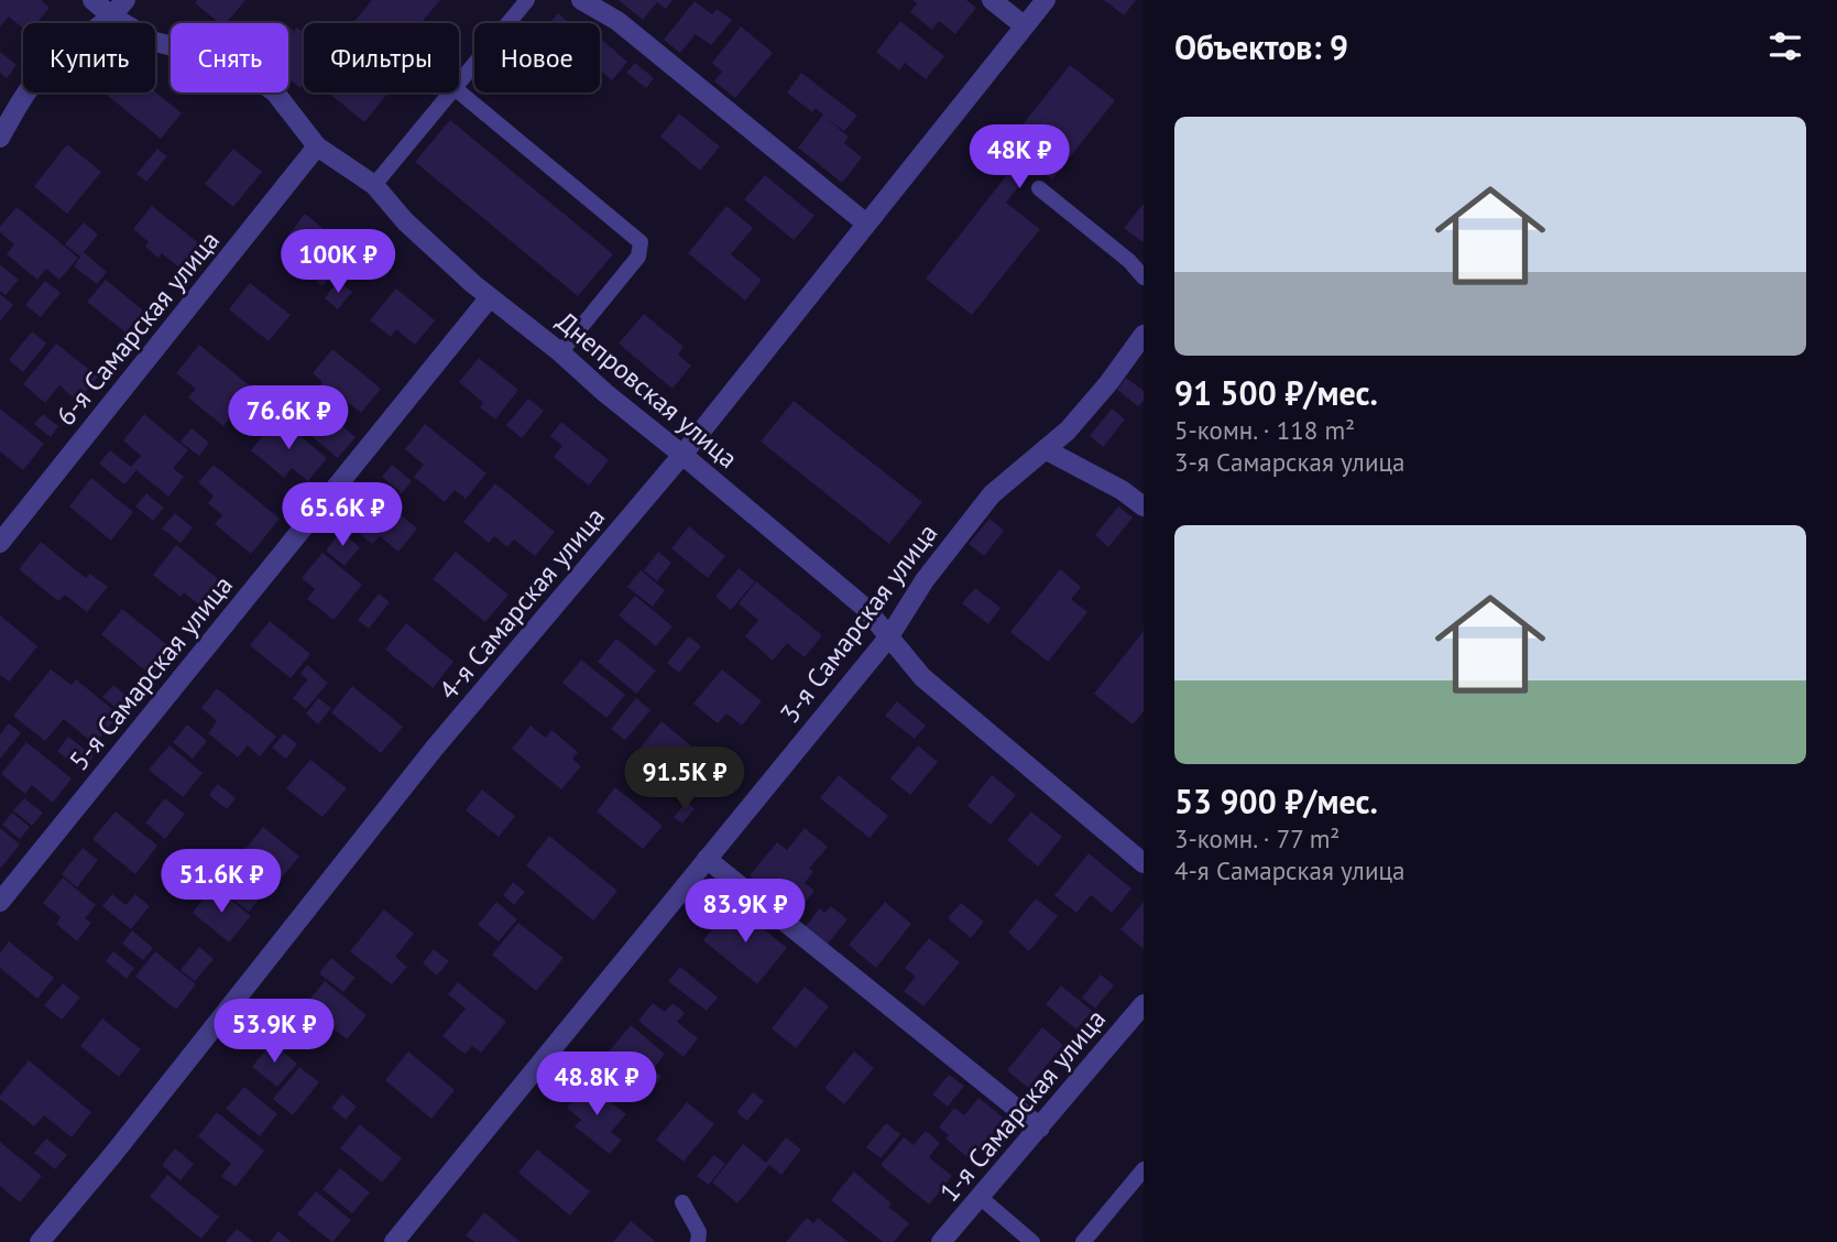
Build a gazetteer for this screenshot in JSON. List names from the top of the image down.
{
  "streets": {
    "street": [
      "6-я Самарская улица",
      "Днепровская улица",
      "4-я Самарская улица",
      "3-я Самарская улица",
      "5-я Самарская улица",
      "1-я Самарская улица"
    ]
  },
  "crossings": [
    ["6-я Самарская улица", "Днепровская улица"],
    ["Днепровская улица", "4-я Самарская улица"],
    ["Днепровская улица", "3-я Самарская улица"],
    ["Днепровская улица", "5-я Самарская улица"]
  ],
  "page": {
    "heading": "Объектов: 9",
    "chip": [
      "Купить",
      "Снять",
      "Фильтры",
      "Новое"
    ],
    "list": [
      {
        "name": "91 500 ₽/мес.",
        "note": "5-комн. · 118 m² · 3-я Самарская улица"
      },
      {
        "name": "53 900 ₽/мес.",
        "note": "3-комн. · 77 m² · 4-я Самарская улица"
      }
    ],
    "price": [
      "48K ₽",
      "100K ₽",
      "76.6K ₽",
      "65.6K ₽",
      "91.5K ₽",
      "51.6K ₽",
      "83.9K ₽",
      "53.9K ₽",
      "48.8K ₽"
    ]
  }
}
